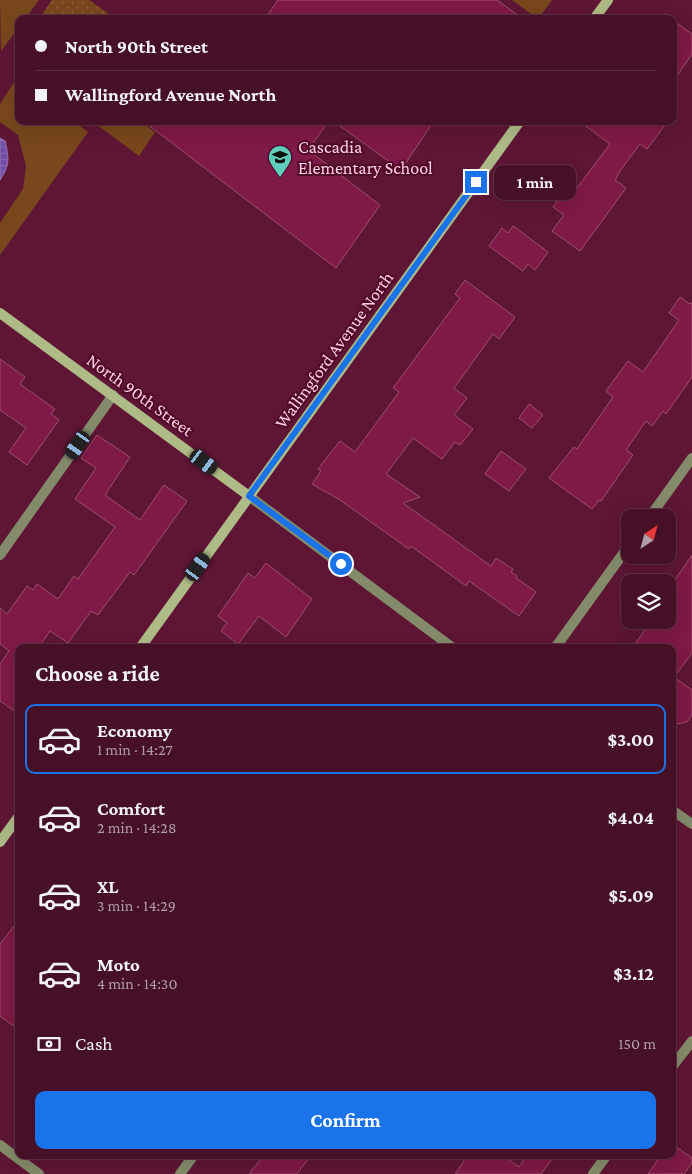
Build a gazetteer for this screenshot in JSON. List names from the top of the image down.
{
  "streets": {
    "street": ["Wallingford Avenue North", "North 90th Street"]
  },
  "crossings": [
    ["Wallingford Avenue North", "North 90th Street"]
  ],
  "places": {
    "school or university": ["Cascadia Elementary School"]
  },
  "north": "top right",
  "page": {
    "banner": ["North 90th Street", "Wallingford Avenue North"],
    "bubble": "1 min",
    "heading": "Choose a ride",
    "list": [
      {
        "name": "Economy",
        "note": "1 min · 14:27",
        "value": "$3.00"
      },
      {
        "name": "Comfort",
        "note": "2 min · 14:28",
        "value": "$4.04"
      },
      {
        "name": "XL",
        "note": "3 min · 14:29",
        "value": "$5.09"
      },
      {
        "name": "Moto",
        "note": "4 min · 14:30",
        "value": "$3.12"
      }
    ],
    "pay": ["Cash", "150 m"],
    "buttons": "Confirm"
  }
}
